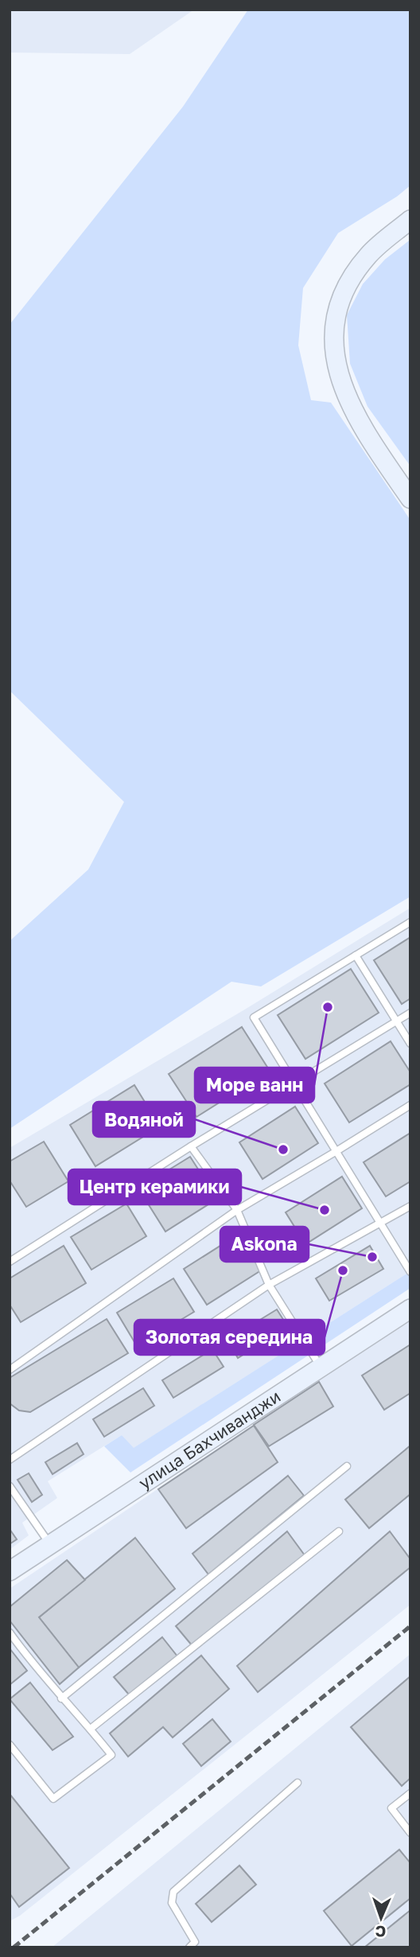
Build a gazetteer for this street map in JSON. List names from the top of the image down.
{
  "streets": {
    "main road": ["улица Бахчиванджи"]
  },
  "places": [
    "Море ванн",
    "Водяной",
    "Центр керамики",
    "Askona",
    "Золотая середина"
  ],
  "north": "bottom"
}
